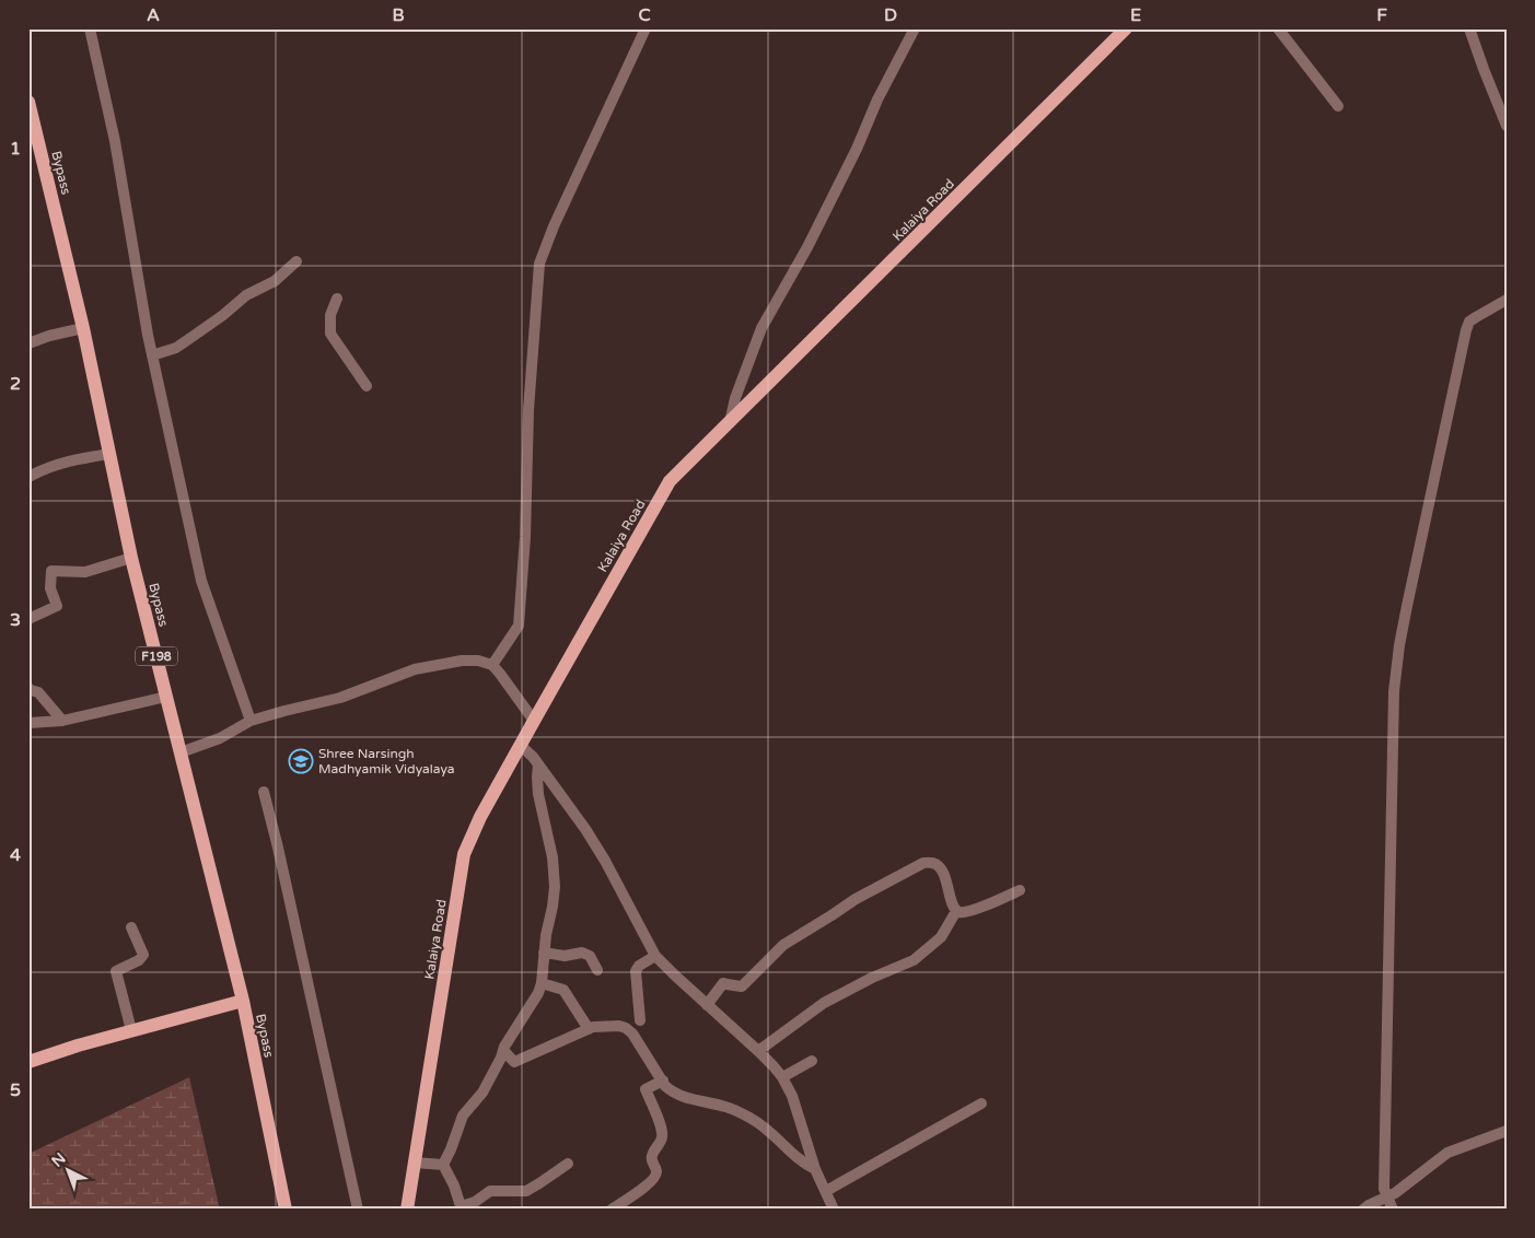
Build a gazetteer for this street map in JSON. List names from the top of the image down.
{
  "streets": {
    "main road": ["Bypass", "Kalaiya Road", "F198"]
  },
  "places": {
    "school or university": ["Shree Narsingh Madhyamik Vidyalaya"]
  },
  "north": "top left",
  "grid": {
    "columns": [
      "A",
      "B",
      "C",
      "D",
      "E",
      "F"
    ],
    "rows": [
      "1",
      "2",
      "3",
      "4",
      "5"
    ]
  }
}
